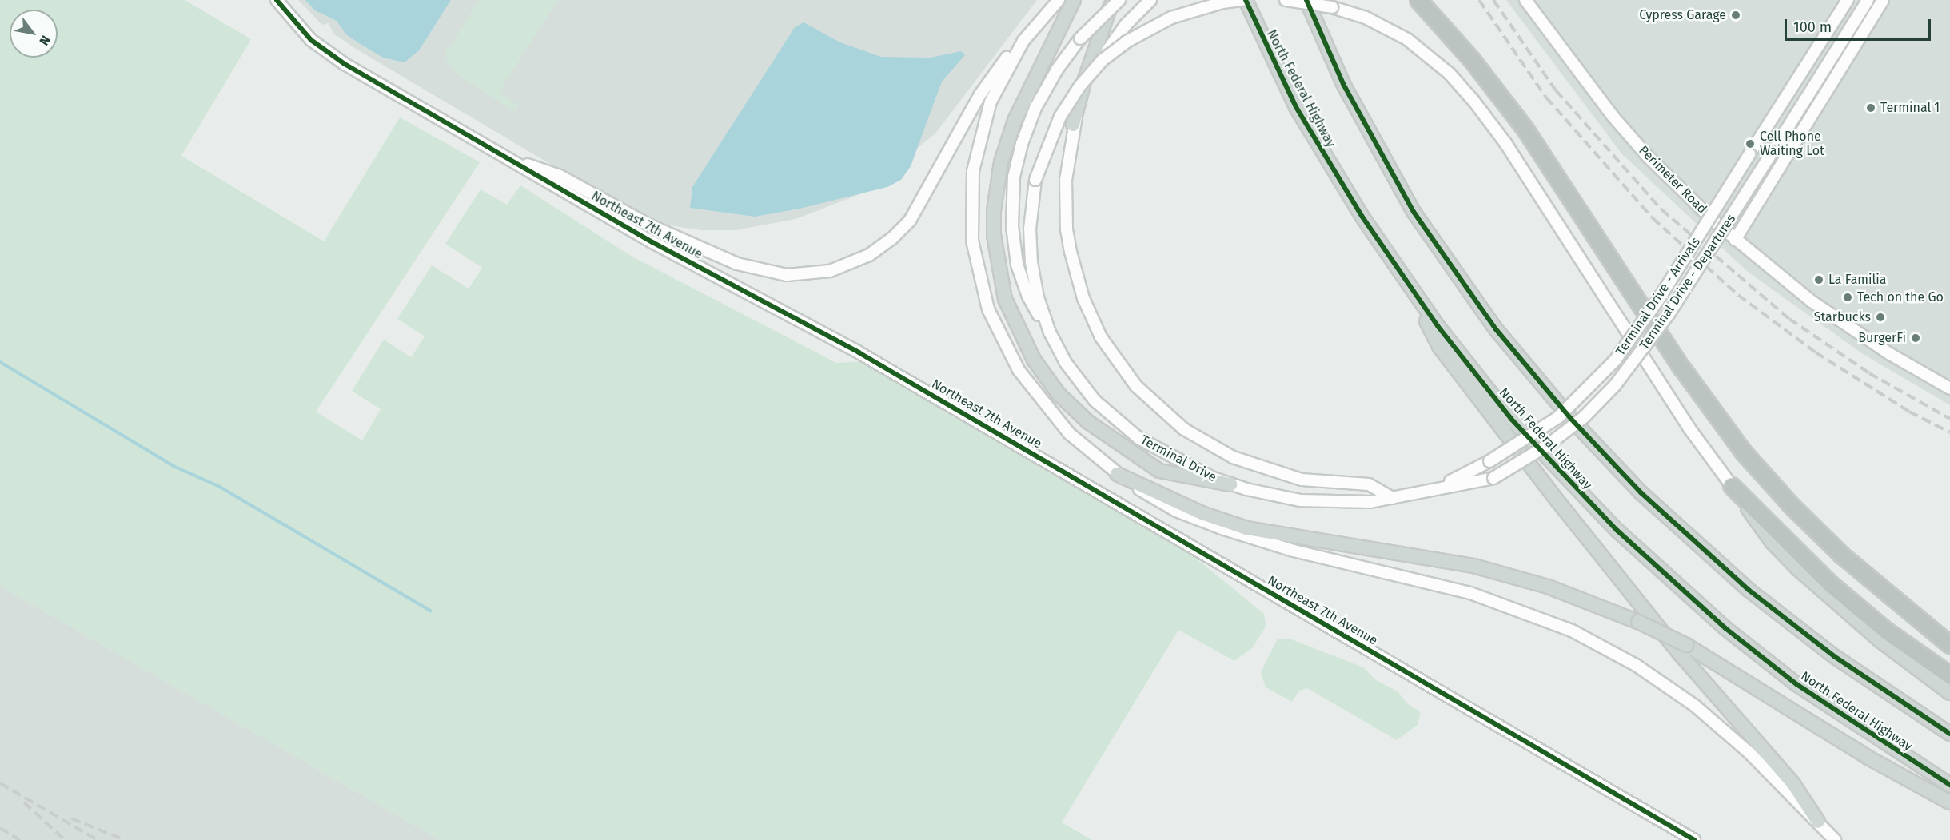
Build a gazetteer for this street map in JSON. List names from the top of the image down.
{
  "streets": {
    "main road": ["North Federal Highway"],
    "street": [
      "Perimeter Road",
      "Northeast 7th Avenue",
      "Terminal Drive - Departures",
      "Terminal Drive - Arrivals",
      "Terminal Drive"
    ]
  },
  "crossings": [
    ["Terminal Drive - Departures", "Terminal Drive - Arrivals"],
    ["Terminal Drive - Departures", "Terminal Drive"],
    ["Terminal Drive - Arrivals", "Terminal Drive"]
  ],
  "places": [
    "Cypress Garage",
    "Terminal 1",
    "Cell Phone Waiting Lot",
    "La Familia",
    "Tech on the Go",
    "Starbucks",
    "BurgerFi"
  ],
  "scale_bar": "100 m",
  "north": "bottom right"
}
